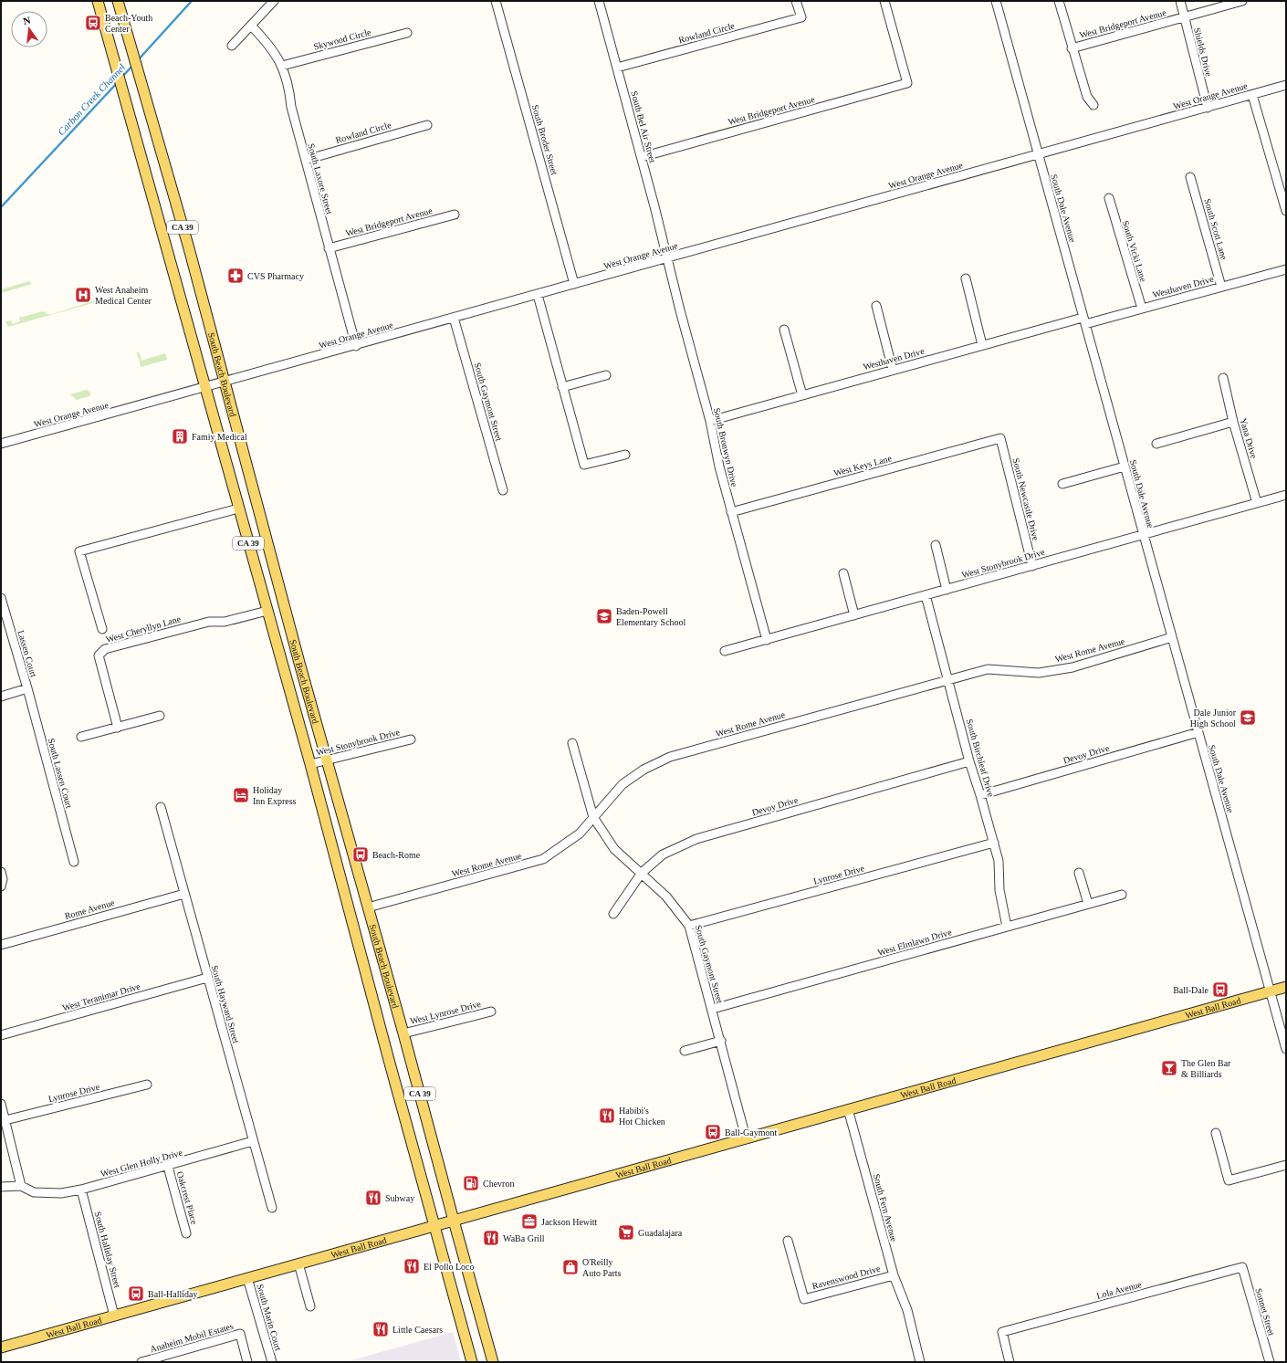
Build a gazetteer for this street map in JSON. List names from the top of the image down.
{
  "streets": {
    "main road": ["CA 39", "South Beach Boulevard", "West Ball Road"],
    "street": [
      "West Bridgeport Avenue",
      "Rowland Circle",
      "Skywood Circle",
      "Shields Drive",
      "West Orange Avenue",
      "South Bel Air Street",
      "South Broder Street",
      "South Laxore Street",
      "South Dale Avenue",
      "South Scott Lane",
      "South Vicki Lane",
      "Westhaven Drive",
      "South Gaymont Street",
      "Yana Drive",
      "South Bronwyn Drive",
      "West Keys Lane",
      "South Newcastle Drive",
      "West Stonybrook Drive",
      "West Cheryllyn Lane",
      "West Rome Avenue",
      "Lassen Court",
      "Devoy Drive",
      "South Birchleaf Drive",
      "South Lassen Court",
      "Lynrose Drive",
      "Rome Avenue",
      "West Elmlawn Drive",
      "West Teranimar Drive",
      "South Hayward Street",
      "West Lynrose Drive",
      "West Glen Holly Drive",
      "Oakcrest Place",
      "South Fern Avenue",
      "South Halliday Street",
      "Ravenswood Drive",
      "Lola Avenue",
      "Sonnet Street",
      "South Marin Court",
      "Anaheim Mobil Estates"
    ]
  },
  "crossings": [
    ["West Bridgeport Avenue", "Shields Drive"],
    ["West Bridgeport Avenue", "South Bel Air Street"],
    ["West Bridgeport Avenue", "South Laxore Street"],
    ["Rowland Circle", "South Bel Air Street"],
    ["Rowland Circle", "South Laxore Street"],
    ["Skywood Circle", "South Laxore Street"],
    ["Shields Drive", "West Orange Avenue"],
    ["West Orange Avenue", "South Bel Air Street"],
    ["West Orange Avenue", "South Broder Street"],
    ["West Orange Avenue", "South Laxore Street"],
    ["West Orange Avenue", "South Dale Avenue"],
    ["West Orange Avenue", "South Beach Boulevard"],
    ["West Orange Avenue", "South Gaymont Street"],
    ["West Orange Avenue", "South Bronwyn Drive"],
    ["South Bel Air Street", "South Bronwyn Drive"],
    ["South Dale Avenue", "Westhaven Drive"],
    ["South Dale Avenue", "West Stonybrook Drive"],
    ["South Dale Avenue", "West Rome Avenue"],
    ["South Dale Avenue", "Devoy Drive"],
    ["South Dale Avenue", "West Ball Road"],
    ["South Scott Lane", "Westhaven Drive"],
    ["South Vicki Lane", "Westhaven Drive"],
    ["Westhaven Drive", "South Bronwyn Drive"],
    ["South Beach Boulevard", "West Stonybrook Drive"],
    ["South Beach Boulevard", "West Cheryllyn Lane"],
    ["South Beach Boulevard", "West Rome Avenue"],
    ["South Beach Boulevard", "West Ball Road"],
    ["South Beach Boulevard", "West Lynrose Drive"],
    ["South Gaymont Street", "West Rome Avenue"],
    ["South Gaymont Street", "Devoy Drive"],
    ["South Gaymont Street", "Lynrose Drive"],
    ["South Gaymont Street", "West Elmlawn Drive"],
    ["South Gaymont Street", "West Ball Road"],
    ["Yana Drive", "West Stonybrook Drive"],
    ["South Bronwyn Drive", "West Keys Lane"],
    ["South Bronwyn Drive", "West Stonybrook Drive"],
    ["West Keys Lane", "South Newcastle Drive"],
    ["South Newcastle Drive", "West Stonybrook Drive"],
    ["West Stonybrook Drive", "South Birchleaf Drive"],
    ["West Rome Avenue", "South Birchleaf Drive"],
    ["Lassen Court", "South Lassen Court"],
    ["Devoy Drive", "South Birchleaf Drive"],
    ["South Birchleaf Drive", "Lynrose Drive"],
    ["South Birchleaf Drive", "West Elmlawn Drive"],
    ["Rome Avenue", "South Hayward Street"],
    ["West Teranimar Drive", "South Hayward Street"],
    ["South Hayward Street", "West Glen Holly Drive"],
    ["West Ball Road", "South Fern Avenue"],
    ["West Ball Road", "South Halliday Street"],
    ["West Ball Road", "South Marin Court"],
    ["West Glen Holly Drive", "Oakcrest Place"],
    ["West Glen Holly Drive", "South Halliday Street"],
    ["South Fern Avenue", "Ravenswood Drive"],
    ["Lola Avenue", "Sonnet Street"]
  ],
  "water": ["Carbon Creek Channel"],
  "places": {
    "bus stop": [
      "Beach-Youth Center",
      "Beach-Rome",
      "Ball-Dale",
      "Ball-Gaymont",
      "Ball-Halliday"
    ],
    "pharmacy": ["CVS Pharmacy"],
    "hospital": ["West Anaheim Medical Center"],
    "building": ["Famiy Medical"],
    "school or university": ["Baden-Powell Elementary School", "Dale Junior High School"],
    "hotel": ["Holiday Inn Express"],
    "bar": ["The Glen Bar & Billiards"],
    "restaurant": [
      "Habibi's Hot Chicken",
      "Subway",
      "WaBa Grill",
      "El Pollo Loco",
      "Little Caesars"
    ],
    "fuel station": ["Chevron"],
    "office": ["Jackson Hewitt"],
    "supermarket": ["Guadalajara"],
    "shop": ["O'Reilly Auto Parts"]
  },
  "north": "top"
}
